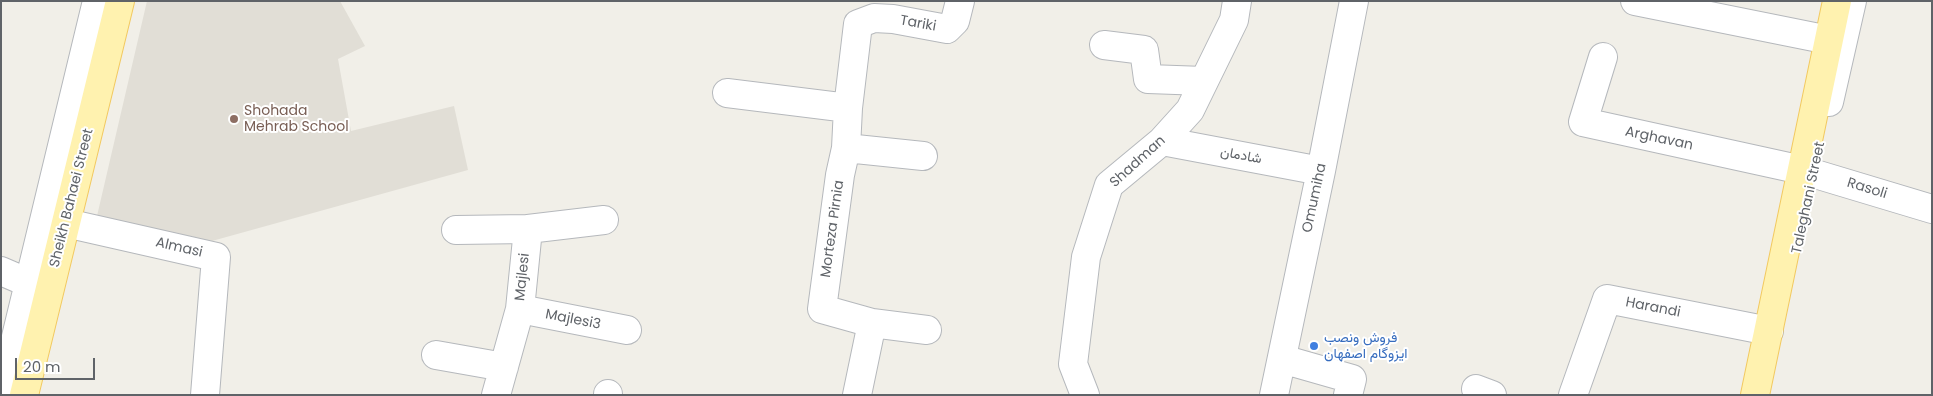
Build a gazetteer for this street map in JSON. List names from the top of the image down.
{
  "streets": {
    "main road": ["Sheikh Bahaei Street", "Taleghani Street"],
    "street": [
      "Tariki",
      "Arghavan",
      "شادمان",
      "Shadman",
      "Rasoli",
      "Omumiha",
      "Morteza Pirnia",
      "Almasi",
      "Majlesi",
      "Harandi",
      "Majlesi3"
    ]
  },
  "crossings": [
    ["Tariki", "Morteza Pirnia"],
    ["Arghavan", "Rasoli"],
    ["Arghavan", "Taleghani Street"],
    ["شادمان", "Shadman"],
    ["شادمان", "Omumiha"],
    ["Rasoli", "Taleghani Street"],
    ["Sheikh Bahaei Street", "Almasi"],
    ["Taleghani Street", "Harandi"],
    ["Majlesi", "Majlesi3"]
  ],
  "places": ["Shohada Mehrab School", "فروش ونصب ایزوگام اصفهان"],
  "scale_bar": "20 m"
}
